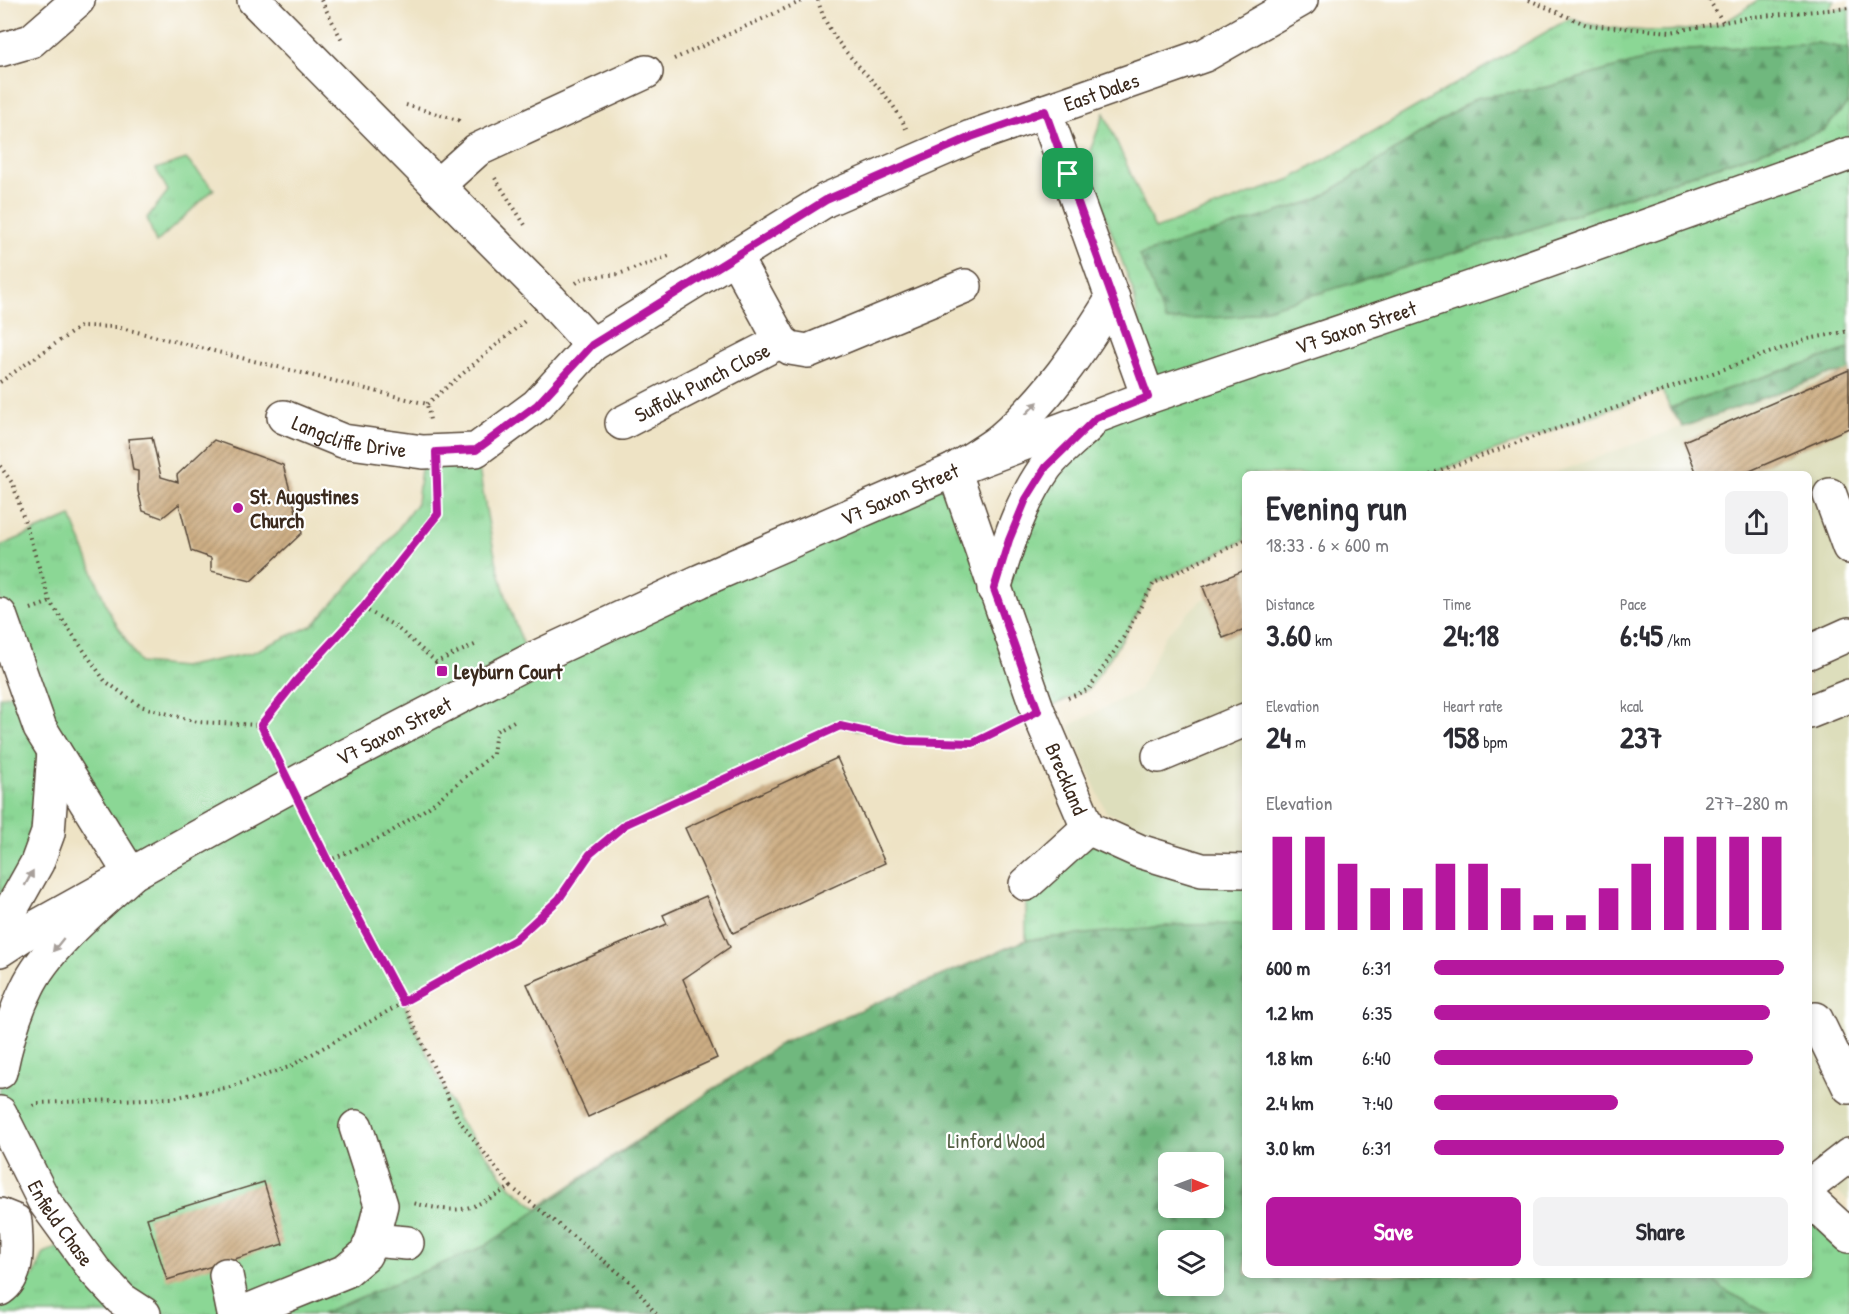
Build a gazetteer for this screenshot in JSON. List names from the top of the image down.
{
  "streets": {
    "street": [
      "East Dales",
      "V7 Saxon Street",
      "Suffolk Punch Close",
      "Langcliffe Drive",
      "Breckland",
      "Enfield Chase"
    ]
  },
  "crossings": [
    ["East Dales", "V7 Saxon Street"],
    ["East Dales", "Langcliffe Drive"],
    ["V7 Saxon Street", "Breckland"],
    ["Suffolk Punch Close", "Langcliffe Drive"]
  ],
  "parks": ["Linford Wood"],
  "places": {
    "other": ["St. Augustines Church"],
    "transit": ["Leyburn Court"]
  },
  "north": "right",
  "page": {
    "heading": ["Evening run", "18:33 · 6 × 600 m"],
    "stats": [
      ["Distance", "3.60 km"],
      ["Time", "24:18"],
      ["Pace", "6:45 /km"],
      ["Elevation", "24 m"],
      ["Heart rate", "158 bpm"],
      ["kcal", "237"]
    ],
    "chart": ["Elevation", "277–280 m"],
    "list": [
      {
        "name": "600 m",
        "note": "6:31"
      },
      {
        "name": "1.2 km",
        "note": "6:35"
      },
      {
        "name": "1.8 km",
        "note": "6:40"
      },
      {
        "name": "2.4 km",
        "note": "7:40"
      },
      {
        "name": "3.0 km",
        "note": "6:31"
      }
    ],
    "buttons": ["Save", "Share"]
  }
}
